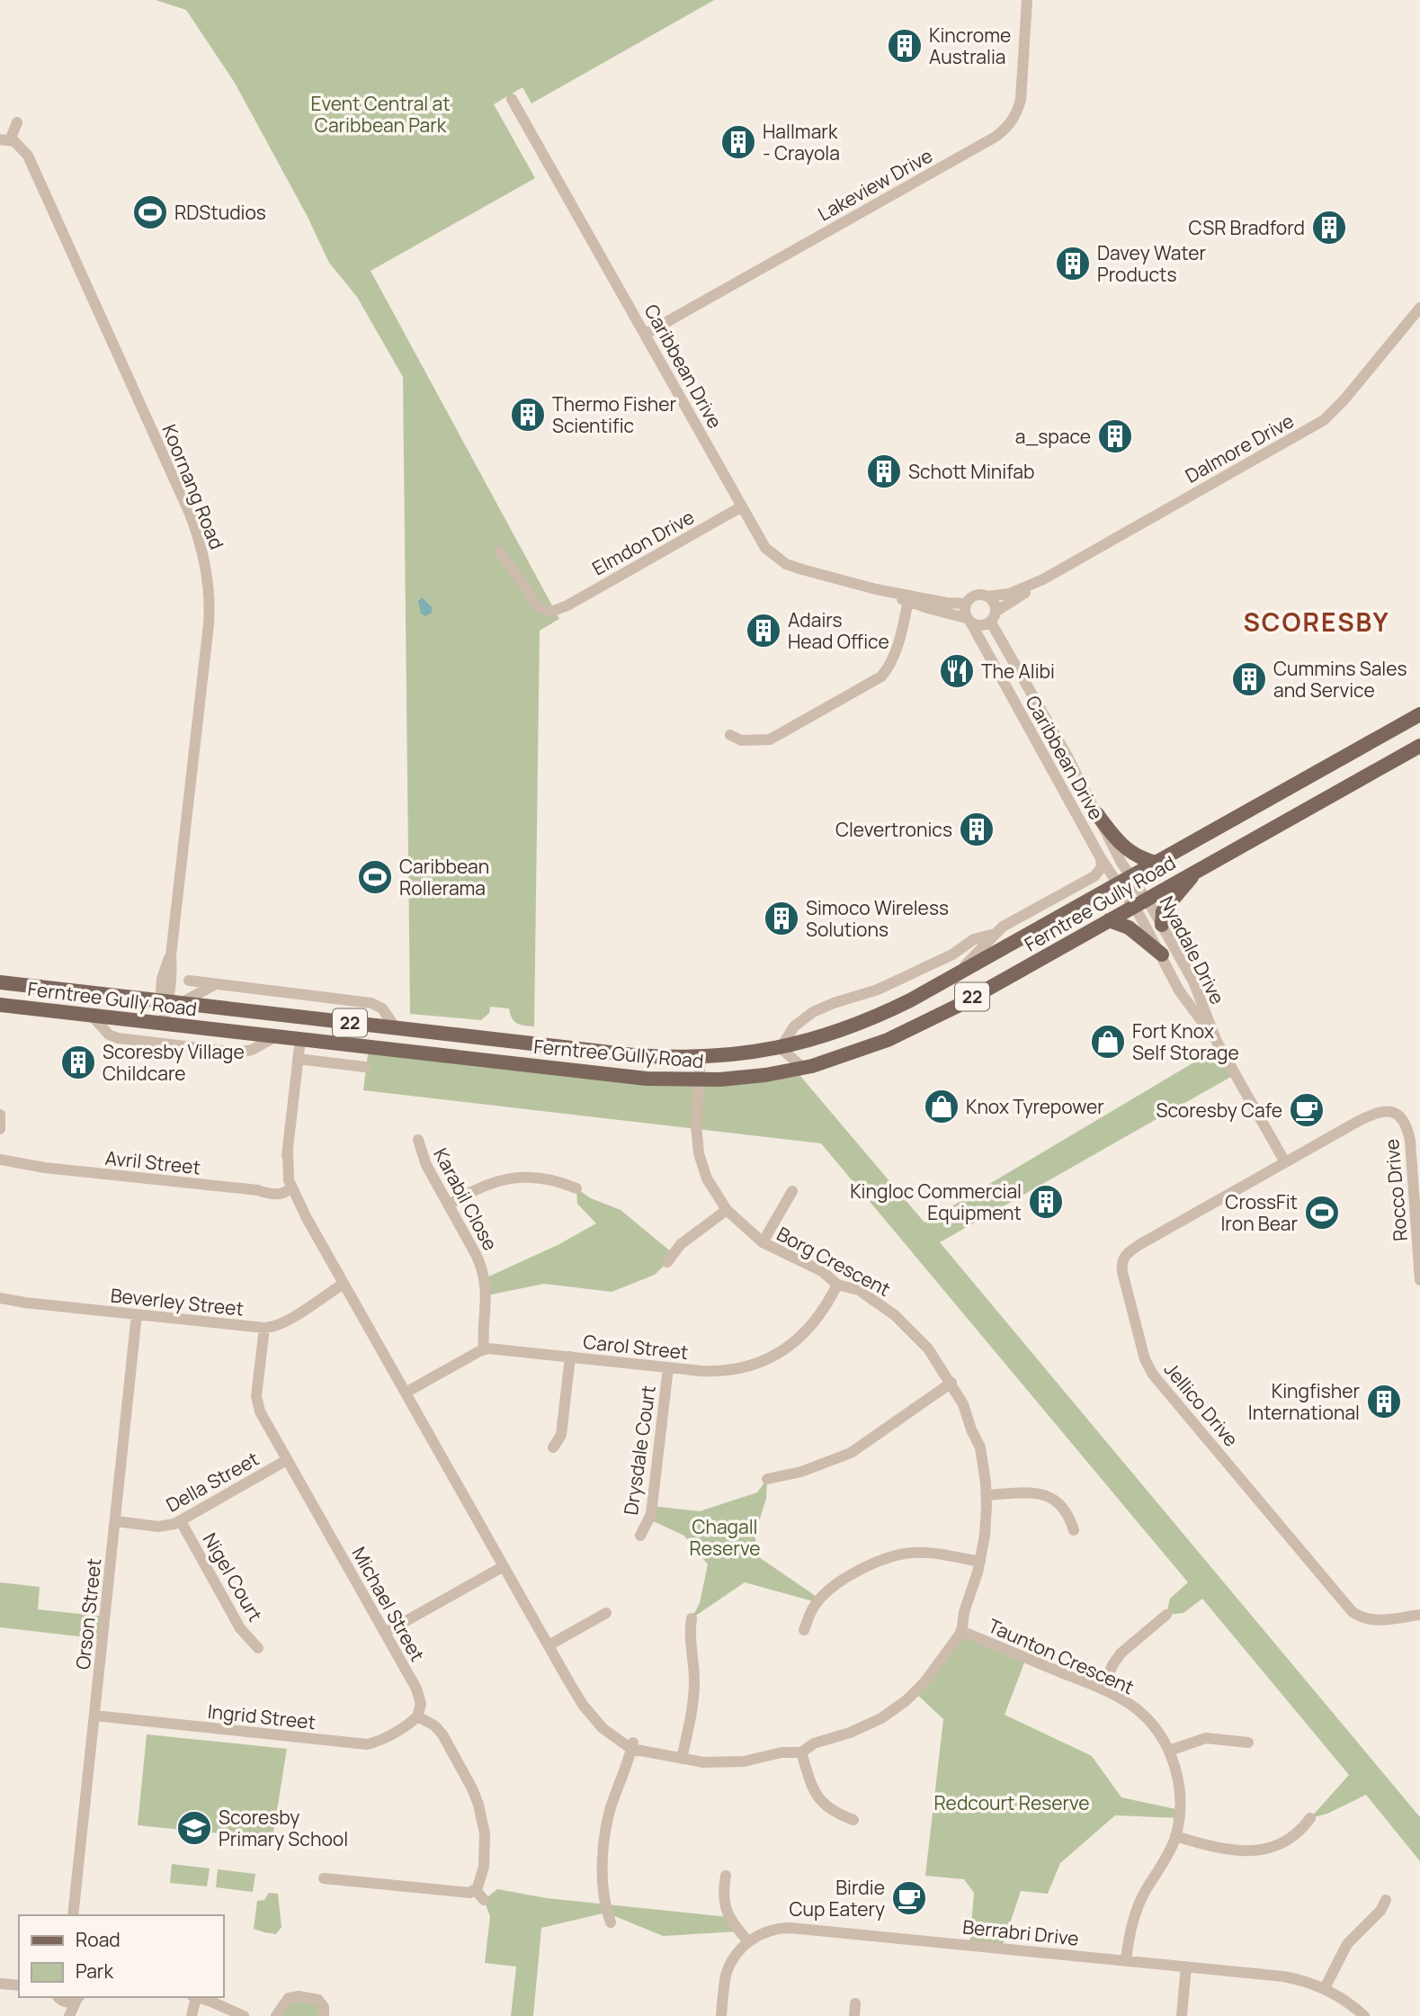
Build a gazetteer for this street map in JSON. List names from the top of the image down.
{
  "streets": {
    "main road": ["Ferntree Gully Road", "22"],
    "street": [
      "Lakeview Drive",
      "Caribbean Drive",
      "Dalmore Drive",
      "Koornang Road",
      "Elmdon Drive",
      "Nyadale Drive",
      "Avril Street",
      "Rocco Drive",
      "Karabil Close",
      "Borg Crescent",
      "Beverley Street",
      "Carol Street",
      "Jellico Drive",
      "Drysdale Court",
      "Della Street",
      "Nigel Court",
      "Michael Street",
      "Orson Street",
      "Taunton Crescent",
      "Ingrid Street",
      "Berrabri Drive"
    ]
  },
  "crossings": [
    ["Lakeview Drive", "Caribbean Drive"],
    ["Caribbean Drive", "Dalmore Drive"],
    ["Caribbean Drive", "Elmdon Drive"],
    ["Caribbean Drive", "Ferntree Gully Road"],
    ["Caribbean Drive", "Nyadale Drive"],
    ["Koornang Road", "Ferntree Gully Road"],
    ["Ferntree Gully Road", "Nyadale Drive"],
    ["Ferntree Gully Road", "Borg Crescent"],
    ["Nyadale Drive", "Rocco Drive"],
    ["Nyadale Drive", "Jellico Drive"],
    ["Avril Street", "Borg Crescent"],
    ["Rocco Drive", "Jellico Drive"],
    ["Karabil Close", "Carol Street"],
    ["Borg Crescent", "Beverley Street"],
    ["Borg Crescent", "Carol Street"],
    ["Borg Crescent", "Taunton Crescent"],
    ["Beverley Street", "Michael Street"],
    ["Beverley Street", "Orson Street"],
    ["Carol Street", "Drysdale Court"],
    ["Della Street", "Nigel Court"],
    ["Della Street", "Michael Street"],
    ["Della Street", "Orson Street"],
    ["Michael Street", "Ingrid Street"],
    ["Orson Street", "Ingrid Street"],
    ["Taunton Crescent", "Berrabri Drive"]
  ],
  "districts": ["SCORESBY"],
  "parks": ["Event Central at Caribbean Park", "Chagall Reserve", "Redcourt Reserve"],
  "places": {
    "building": [
      "Kincrome Australia",
      "Hallmark - Crayola",
      "CSR Bradford",
      "Davey Water Products",
      "Thermo Fisher Scientific",
      "a_space",
      "Schott Minifab",
      "Adairs Head Office",
      "Cummins Sales and Service",
      "Clevertronics",
      "Simoco Wireless Solutions",
      "Scoresby Village Childcare",
      "Kingloc Commercial Equipment",
      "Kingfisher International"
    ],
    "sports": ["RDStudios", "Caribbean Rollerama", "CrossFit Iron Bear"],
    "restaurant": ["The Alibi"],
    "shop": ["Fort Knox Self Storage", "Knox Tyrepower"],
    "cafe": ["Scoresby Cafe", "Birdie Cup Eatery"],
    "school or university": ["Scoresby Primary School"]
  },
  "legend": ["Road", "Park"]
}
